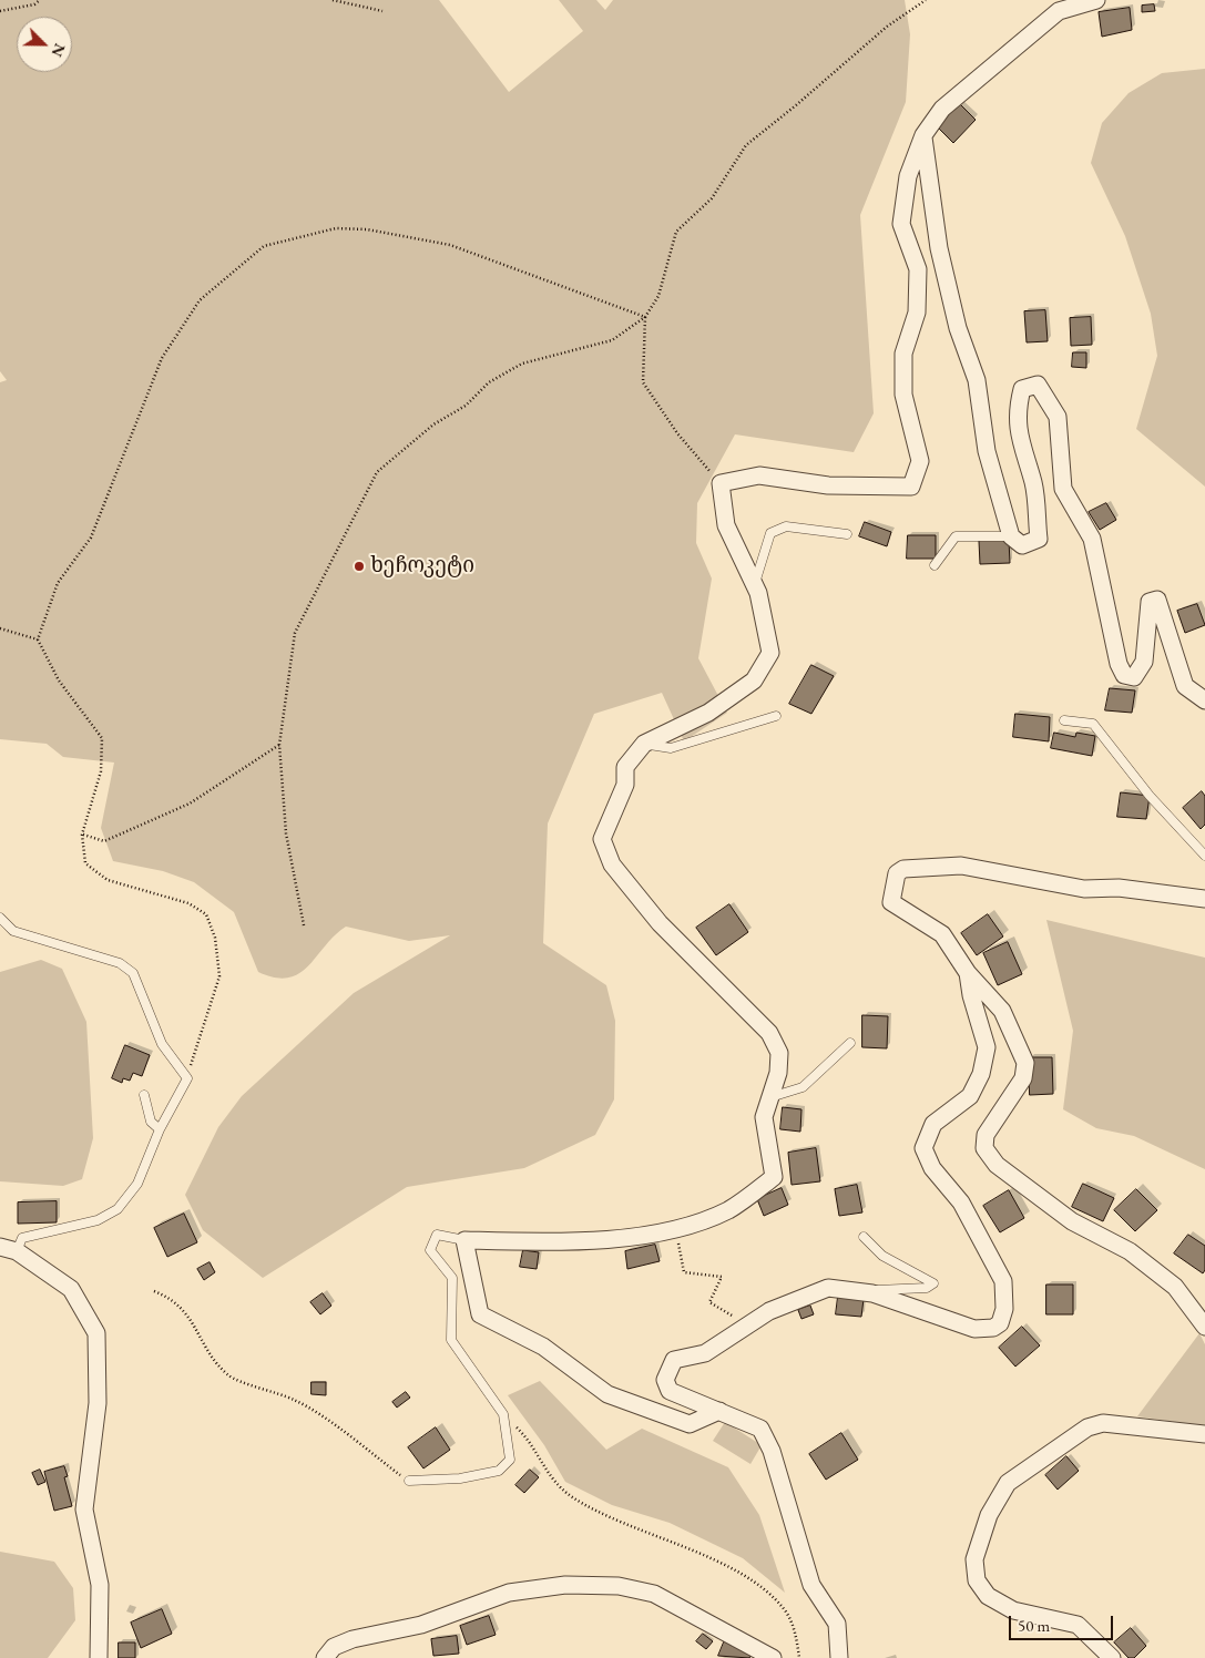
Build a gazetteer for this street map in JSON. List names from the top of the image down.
{
  "places": ["ხეჩოკეტი"],
  "scale_bar": "50 m",
  "north": "bottom right"
}
